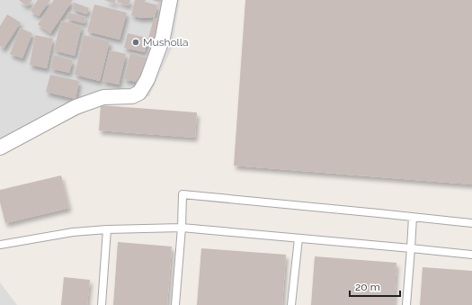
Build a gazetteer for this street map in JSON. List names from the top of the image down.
{
  "places": ["Musholla"],
  "scale_bar": "20 m"
}
